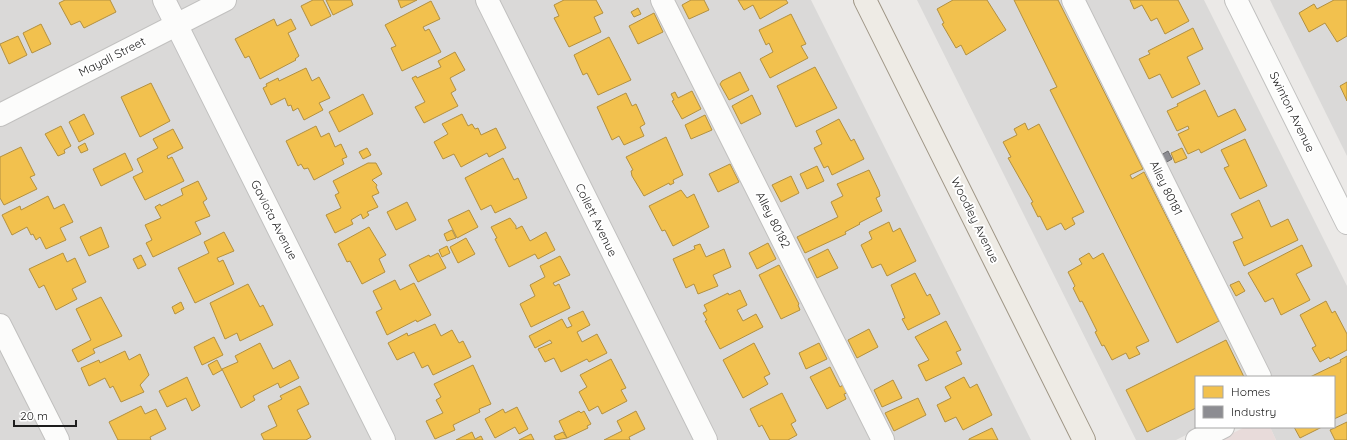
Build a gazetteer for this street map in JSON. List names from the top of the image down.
{
  "streets": {
    "main road": ["Woodley Avenue"],
    "street": [
      "Mayall Street",
      "Swinton Avenue",
      "Alley 80181",
      "Gaviota Avenue",
      "Collett Avenue",
      "Alley 80182"
    ]
  },
  "crossings": [
    ["Mayall Street", "Gaviota Avenue"]
  ],
  "legend": ["Homes", "Industry"],
  "scale_bar": "20 m"
}
